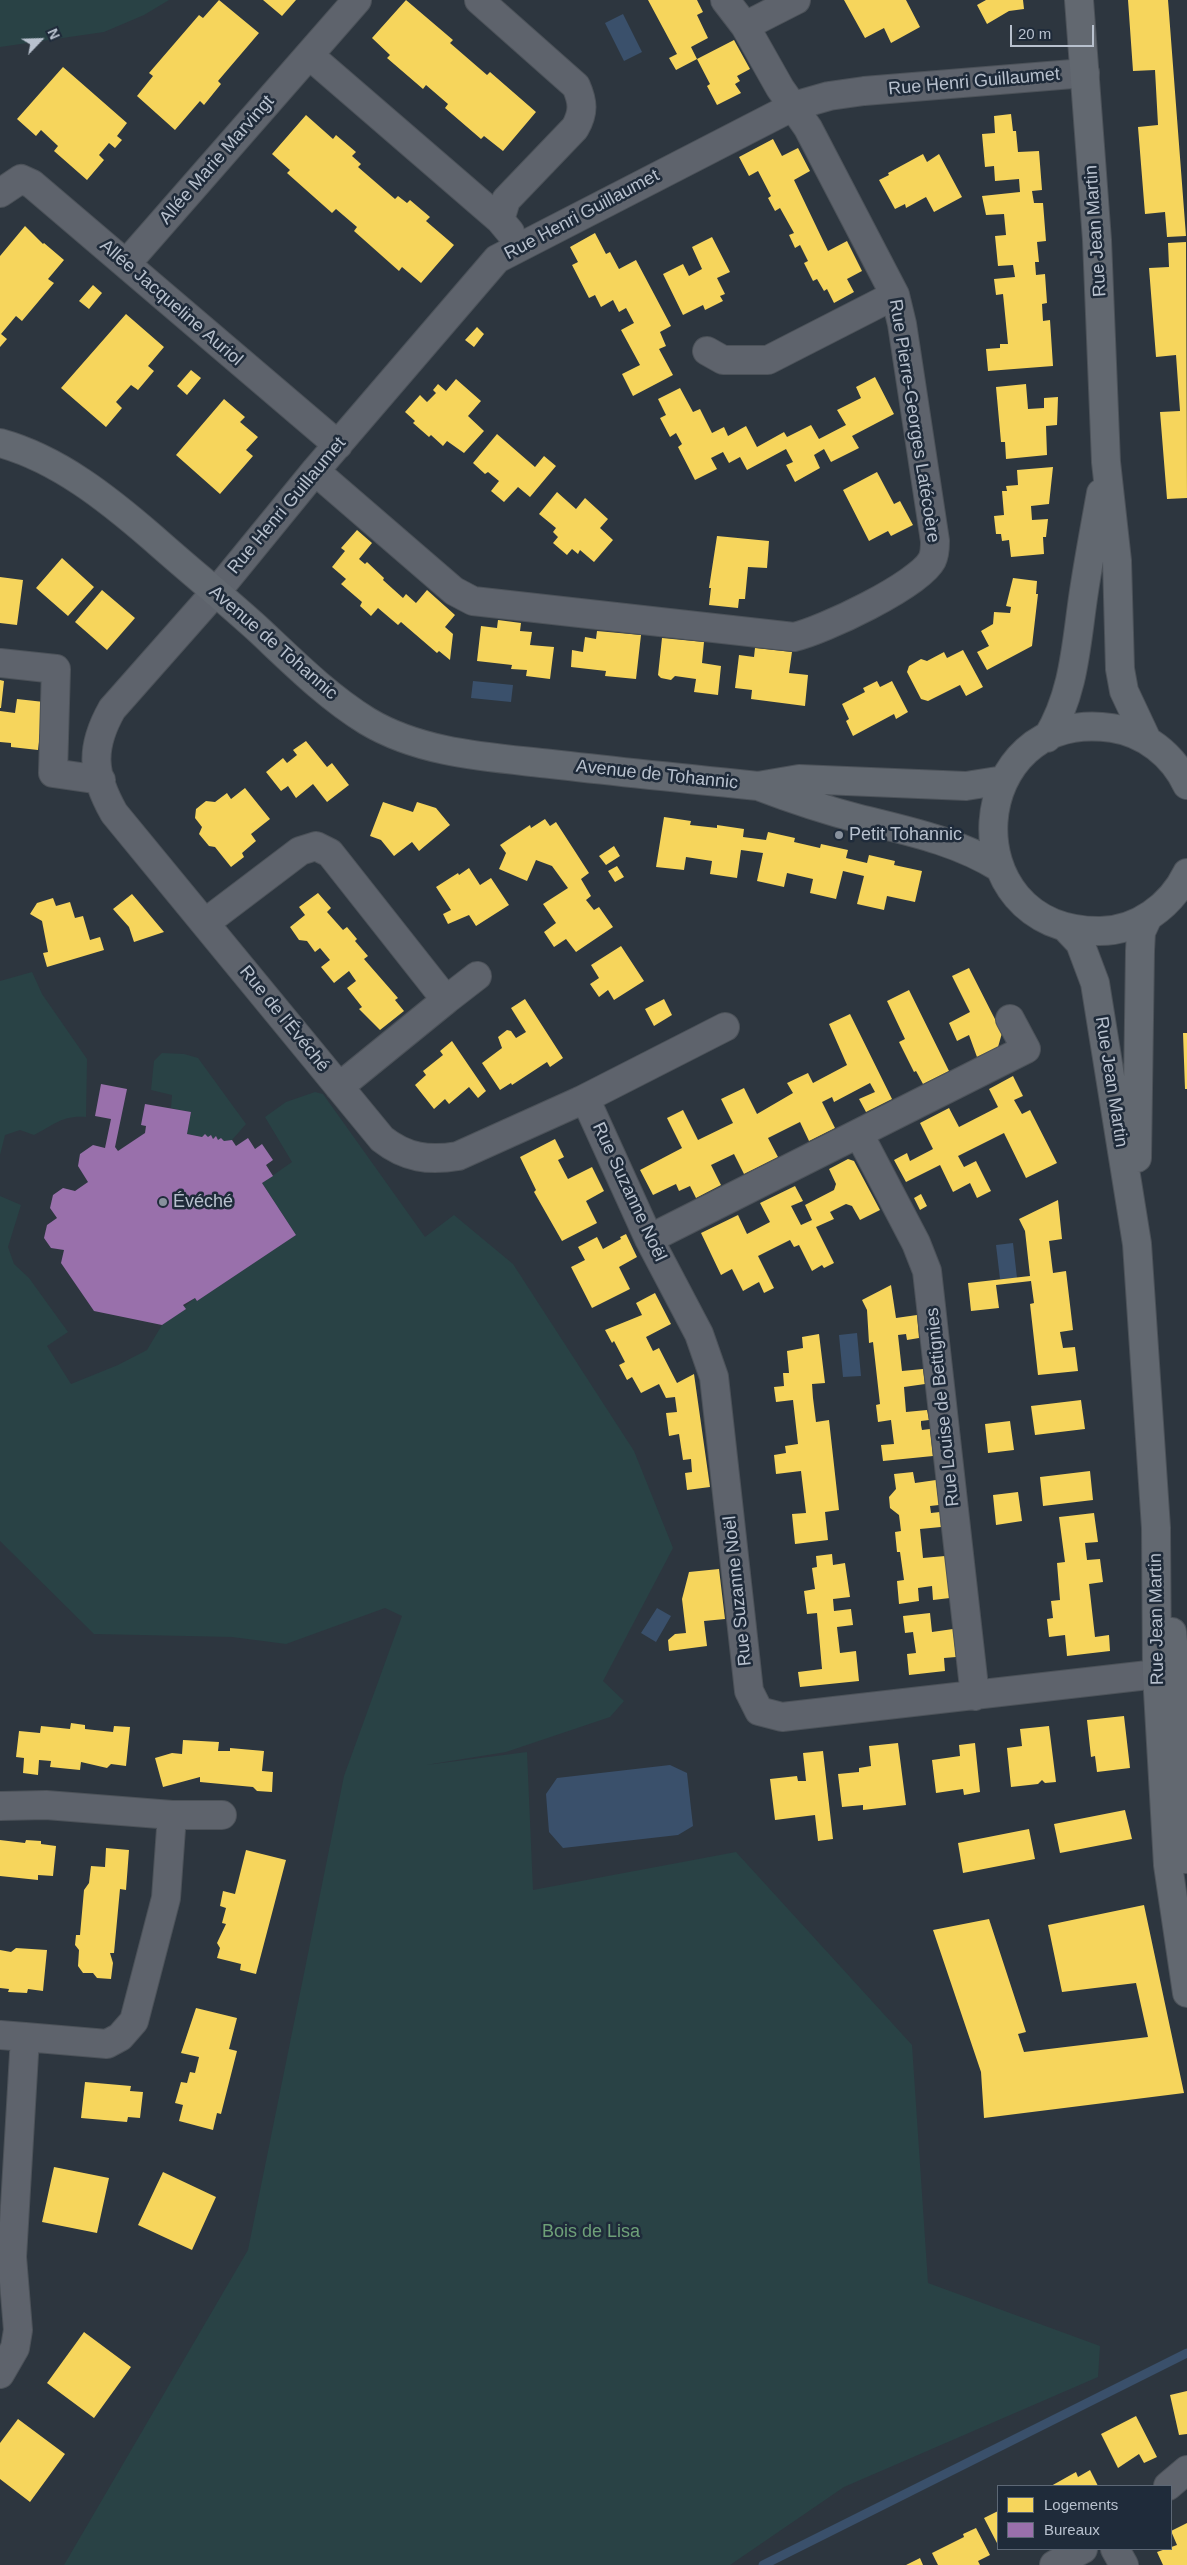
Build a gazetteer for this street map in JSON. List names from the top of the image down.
{
  "streets": {
    "main road": ["Rue Jean Martin", "Avenue de Tohannic"],
    "street": [
      "Rue Henri Guillaumet",
      "Allée Marie Marvingt",
      "Allée Jacqueline Auriol",
      "Rue Pierre-Georges Latécoère",
      "Rue de l'Évéché",
      "Rue Suzanne Noël",
      "Rue Louise de Bettignies"
    ]
  },
  "crossings": [
    ["Rue Henri Guillaumet", "Rue Jean Martin"],
    ["Rue Henri Guillaumet", "Allée Jacqueline Auriol"],
    ["Rue Henri Guillaumet", "Rue Pierre-Georges Latécoère"],
    ["Rue Henri Guillaumet", "Avenue de Tohannic"],
    ["Rue Henri Guillaumet", "Rue de l'Évéché"],
    ["Allée Marie Marvingt", "Allée Jacqueline Auriol"],
    ["Rue Jean Martin", "Rue Suzanne Noël"],
    ["Avenue de Tohannic", "Rue de l'Évéché"],
    ["Rue de l'Évéché", "Rue Suzanne Noël"],
    ["Rue Suzanne Noël", "Rue Louise de Bettignies"]
  ],
  "parks": ["Bois de Lisa"],
  "places": ["Petit Tohannic", "Évéché"],
  "legend": ["Logements", "Bureaux"],
  "scale_bar": "20 m",
  "north": "top right"
}
